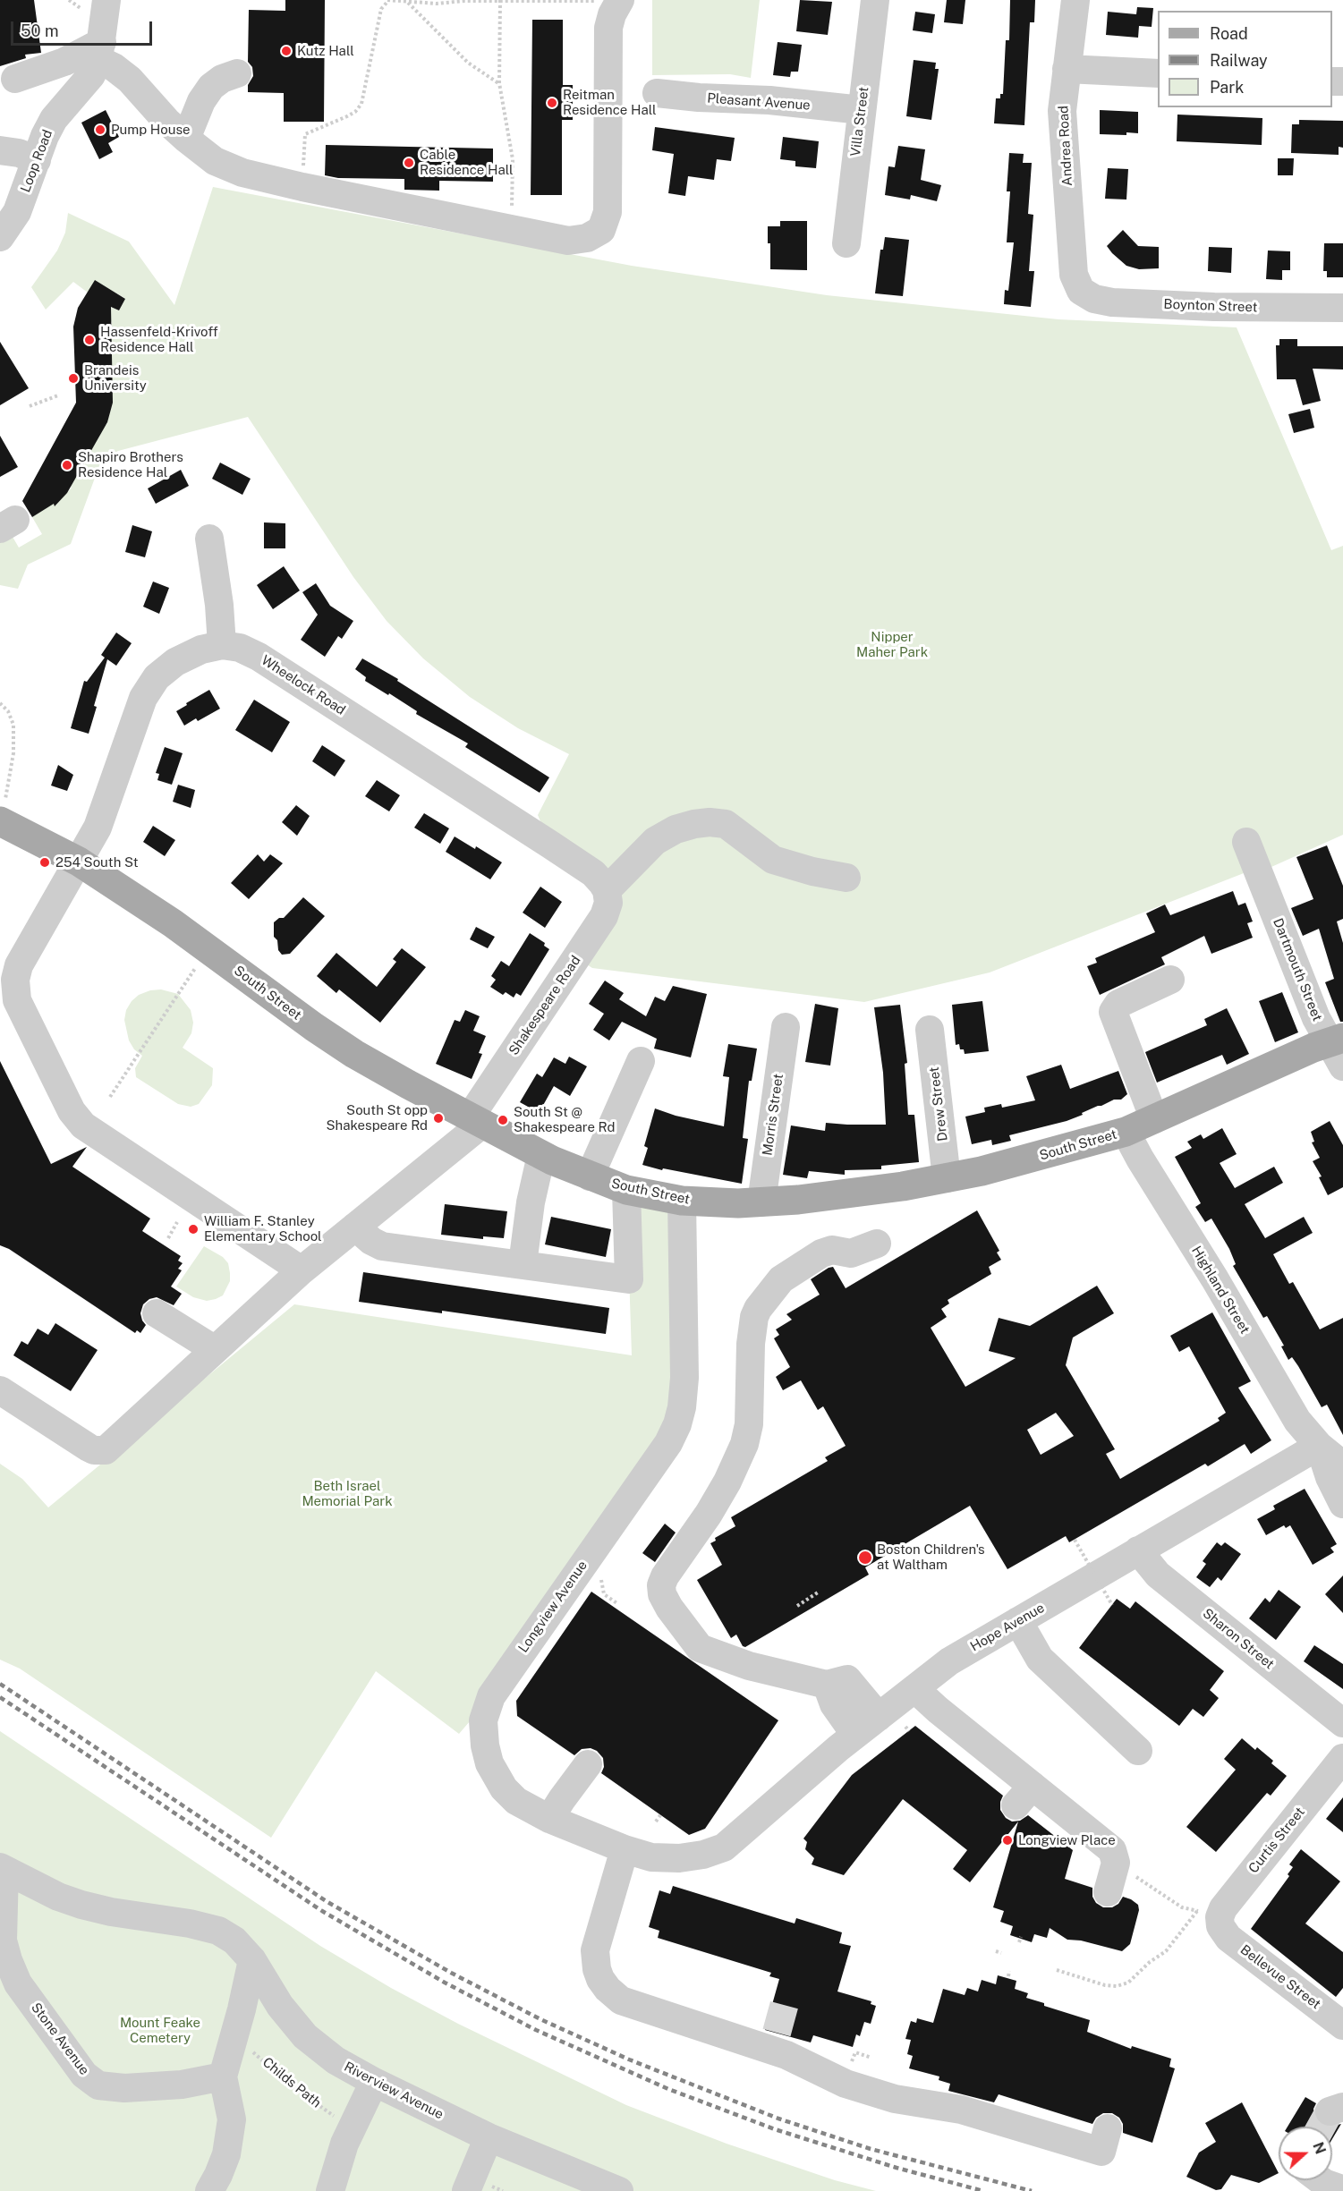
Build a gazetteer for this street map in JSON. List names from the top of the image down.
{
  "streets": {
    "main road": ["South Street"],
    "street": [
      "Pleasant Avenue",
      "Villa Street",
      "Andrea Road",
      "Loop Road",
      "Boynton Street",
      "Wheelock Road",
      "Dartmouth Street",
      "Shakespeare Road",
      "Drew Street",
      "Morris Street",
      "Highland Street",
      "Longview Avenue",
      "Hope Avenue",
      "Sharon Street",
      "Curtis Street",
      "Bellevue Street",
      "Stone Avenue",
      "Riverview Avenue"
    ],
    "path": ["Childs Path"]
  },
  "crossings": [
    ["Pleasant Avenue", "Villa Street"],
    ["Andrea Road", "Boynton Street"],
    ["Wheelock Road", "South Street"],
    ["Wheelock Road", "Shakespeare Road"],
    ["Dartmouth Street", "South Street"],
    ["South Street", "Shakespeare Road"],
    ["South Street", "Drew Street"],
    ["South Street", "Morris Street"],
    ["South Street", "Highland Street"],
    ["South Street", "Longview Avenue"],
    ["Highland Street", "Hope Avenue"],
    ["Longview Avenue", "Hope Avenue"],
    ["Hope Avenue", "Sharon Street"],
    ["Curtis Street", "Bellevue Street"],
    ["Stone Avenue", "Riverview Avenue"]
  ],
  "parks": ["Nipper Maher Park", "Beth Israel Memorial Park", "Mount Feake Cemetery"],
  "places": [
    "Kutz Hall",
    "Reitman Residence Hall",
    "Pump House",
    "Cable Residence Hall",
    "Hassenfeld-Krivoff Residence Hall",
    "Brandeis University",
    "Shapiro Brothers Residence Hal",
    "254 South St",
    "South St opp Shakespeare Rd",
    "South St @ Shakespeare Rd",
    "William F. Stanley Elementary School",
    "Boston Children's at Waltham",
    "Longview Place"
  ],
  "legend": ["Road", "Railway", "Park"],
  "scale_bar": "50 m",
  "north": "right"
}
